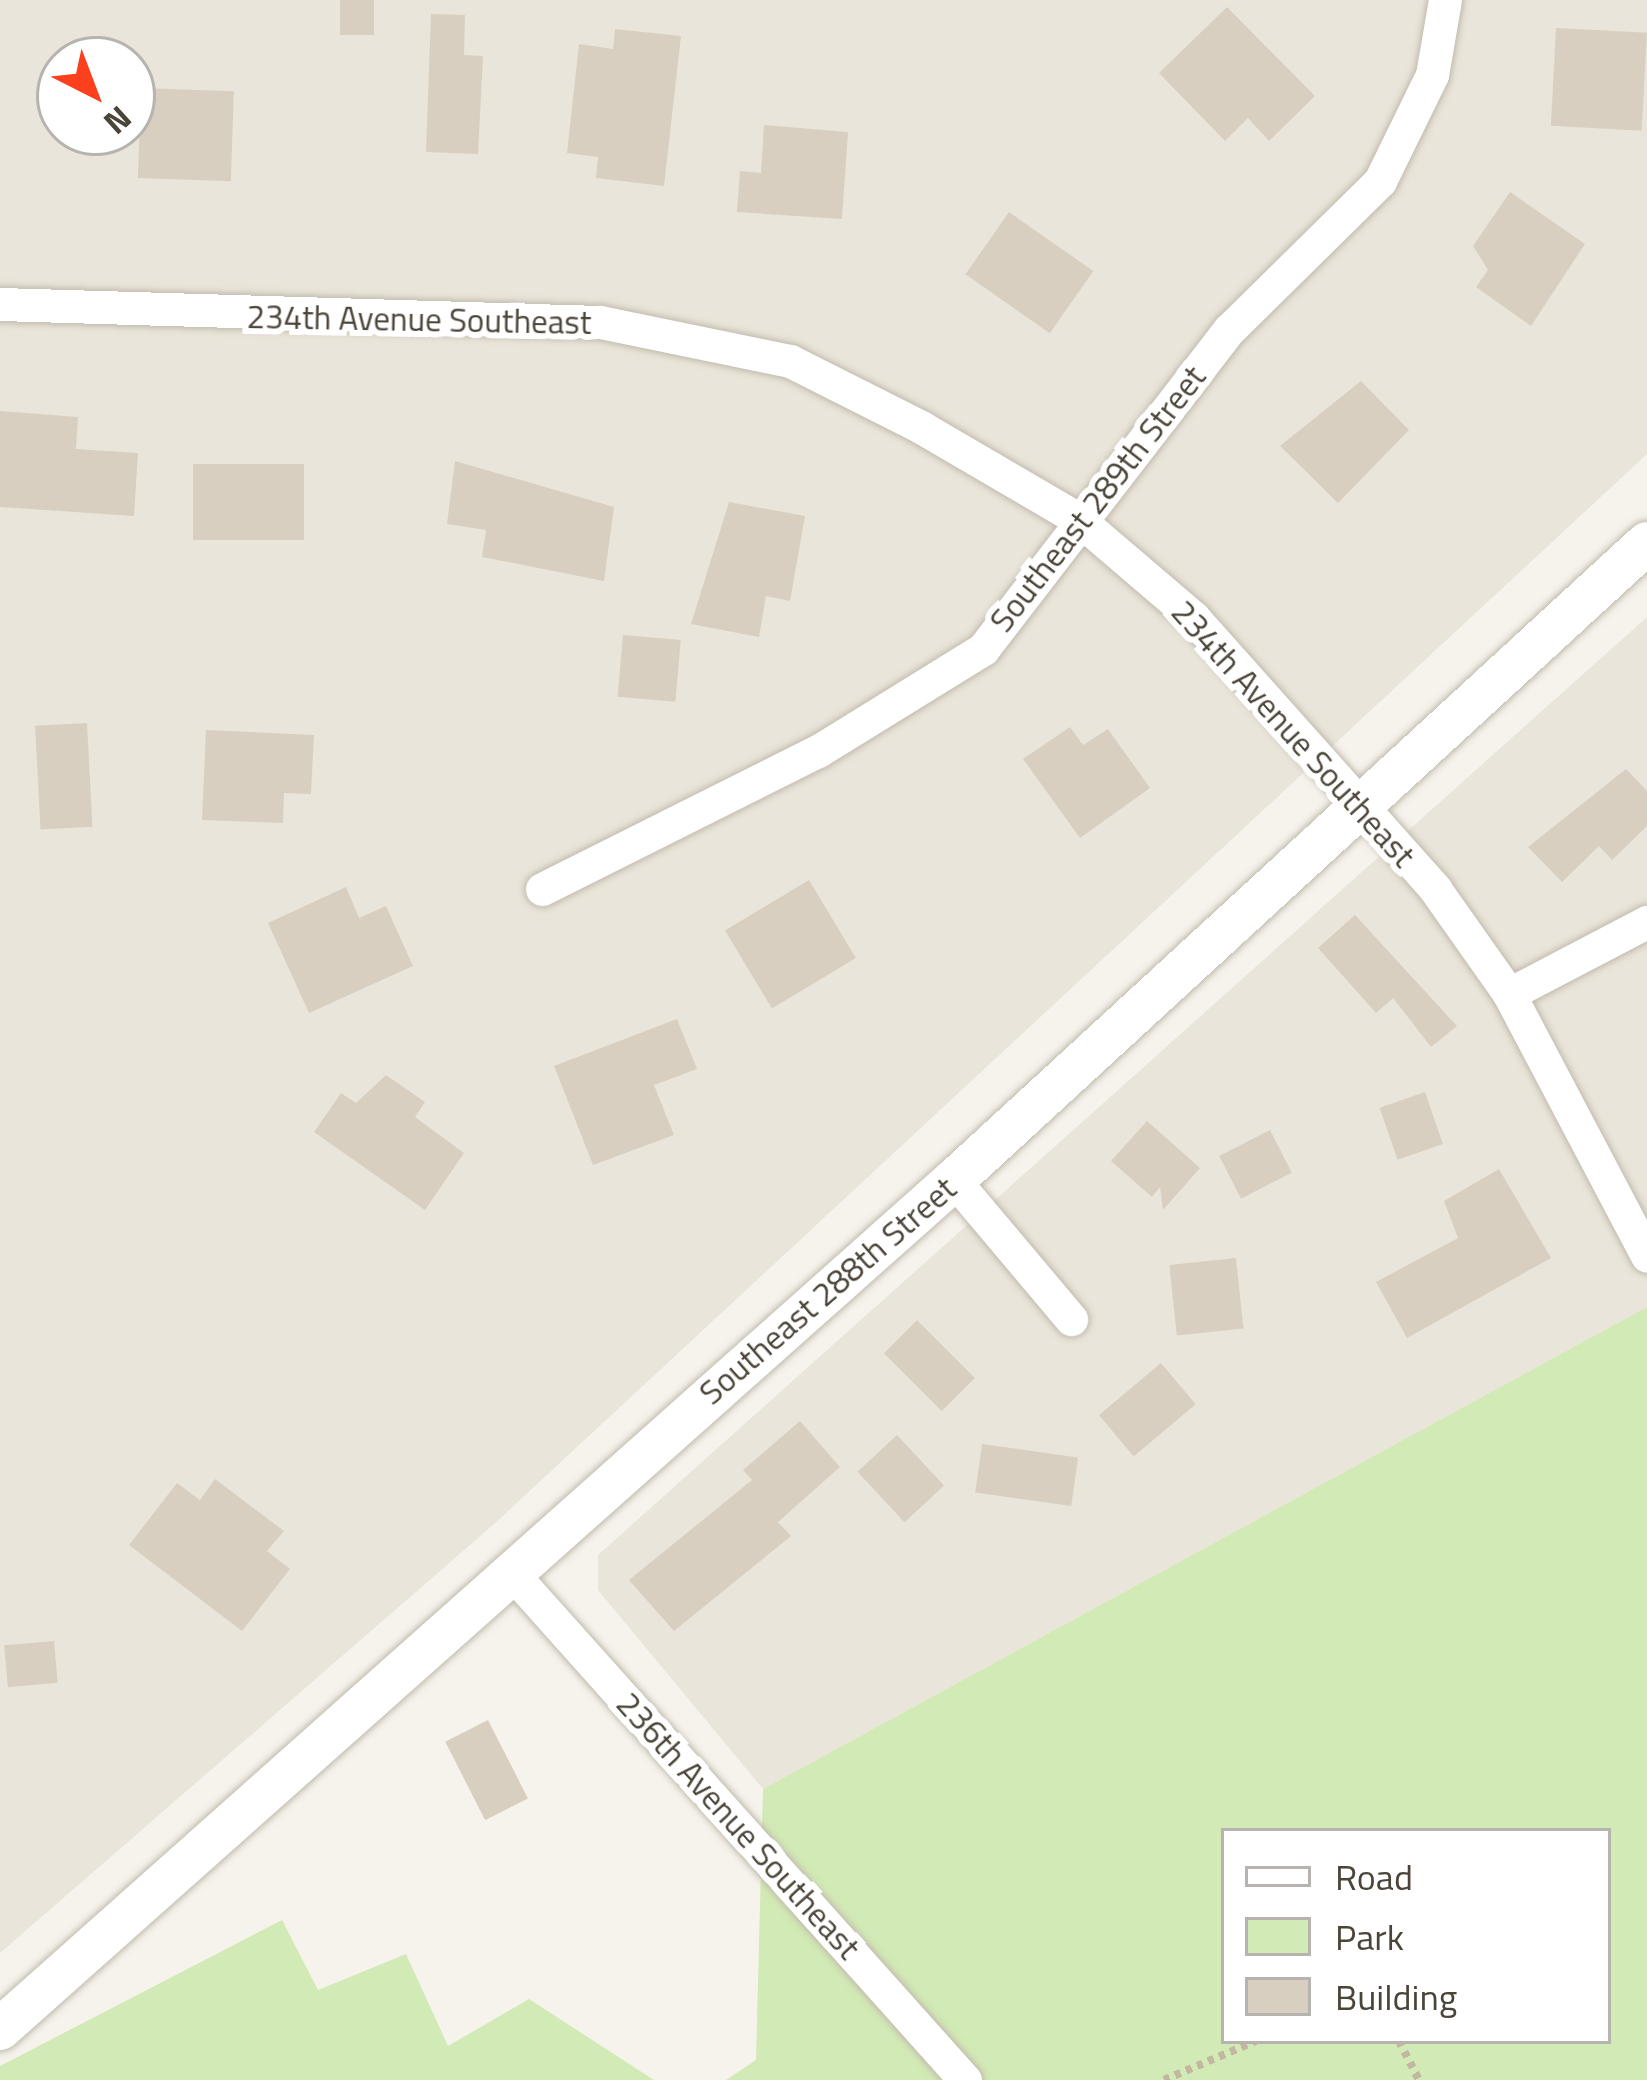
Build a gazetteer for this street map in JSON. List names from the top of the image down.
{
  "streets": {
    "street": [
      "234th Avenue Southeast",
      "Southeast 289th Street",
      "Southeast 288th Street",
      "236th Avenue Southeast"
    ]
  },
  "crossings": [
    ["234th Avenue Southeast", "Southeast 289th Street"],
    ["234th Avenue Southeast", "Southeast 288th Street"],
    ["Southeast 288th Street", "236th Avenue Southeast"]
  ],
  "legend": ["Road", "Park", "Building"],
  "north": "bottom right"
}
